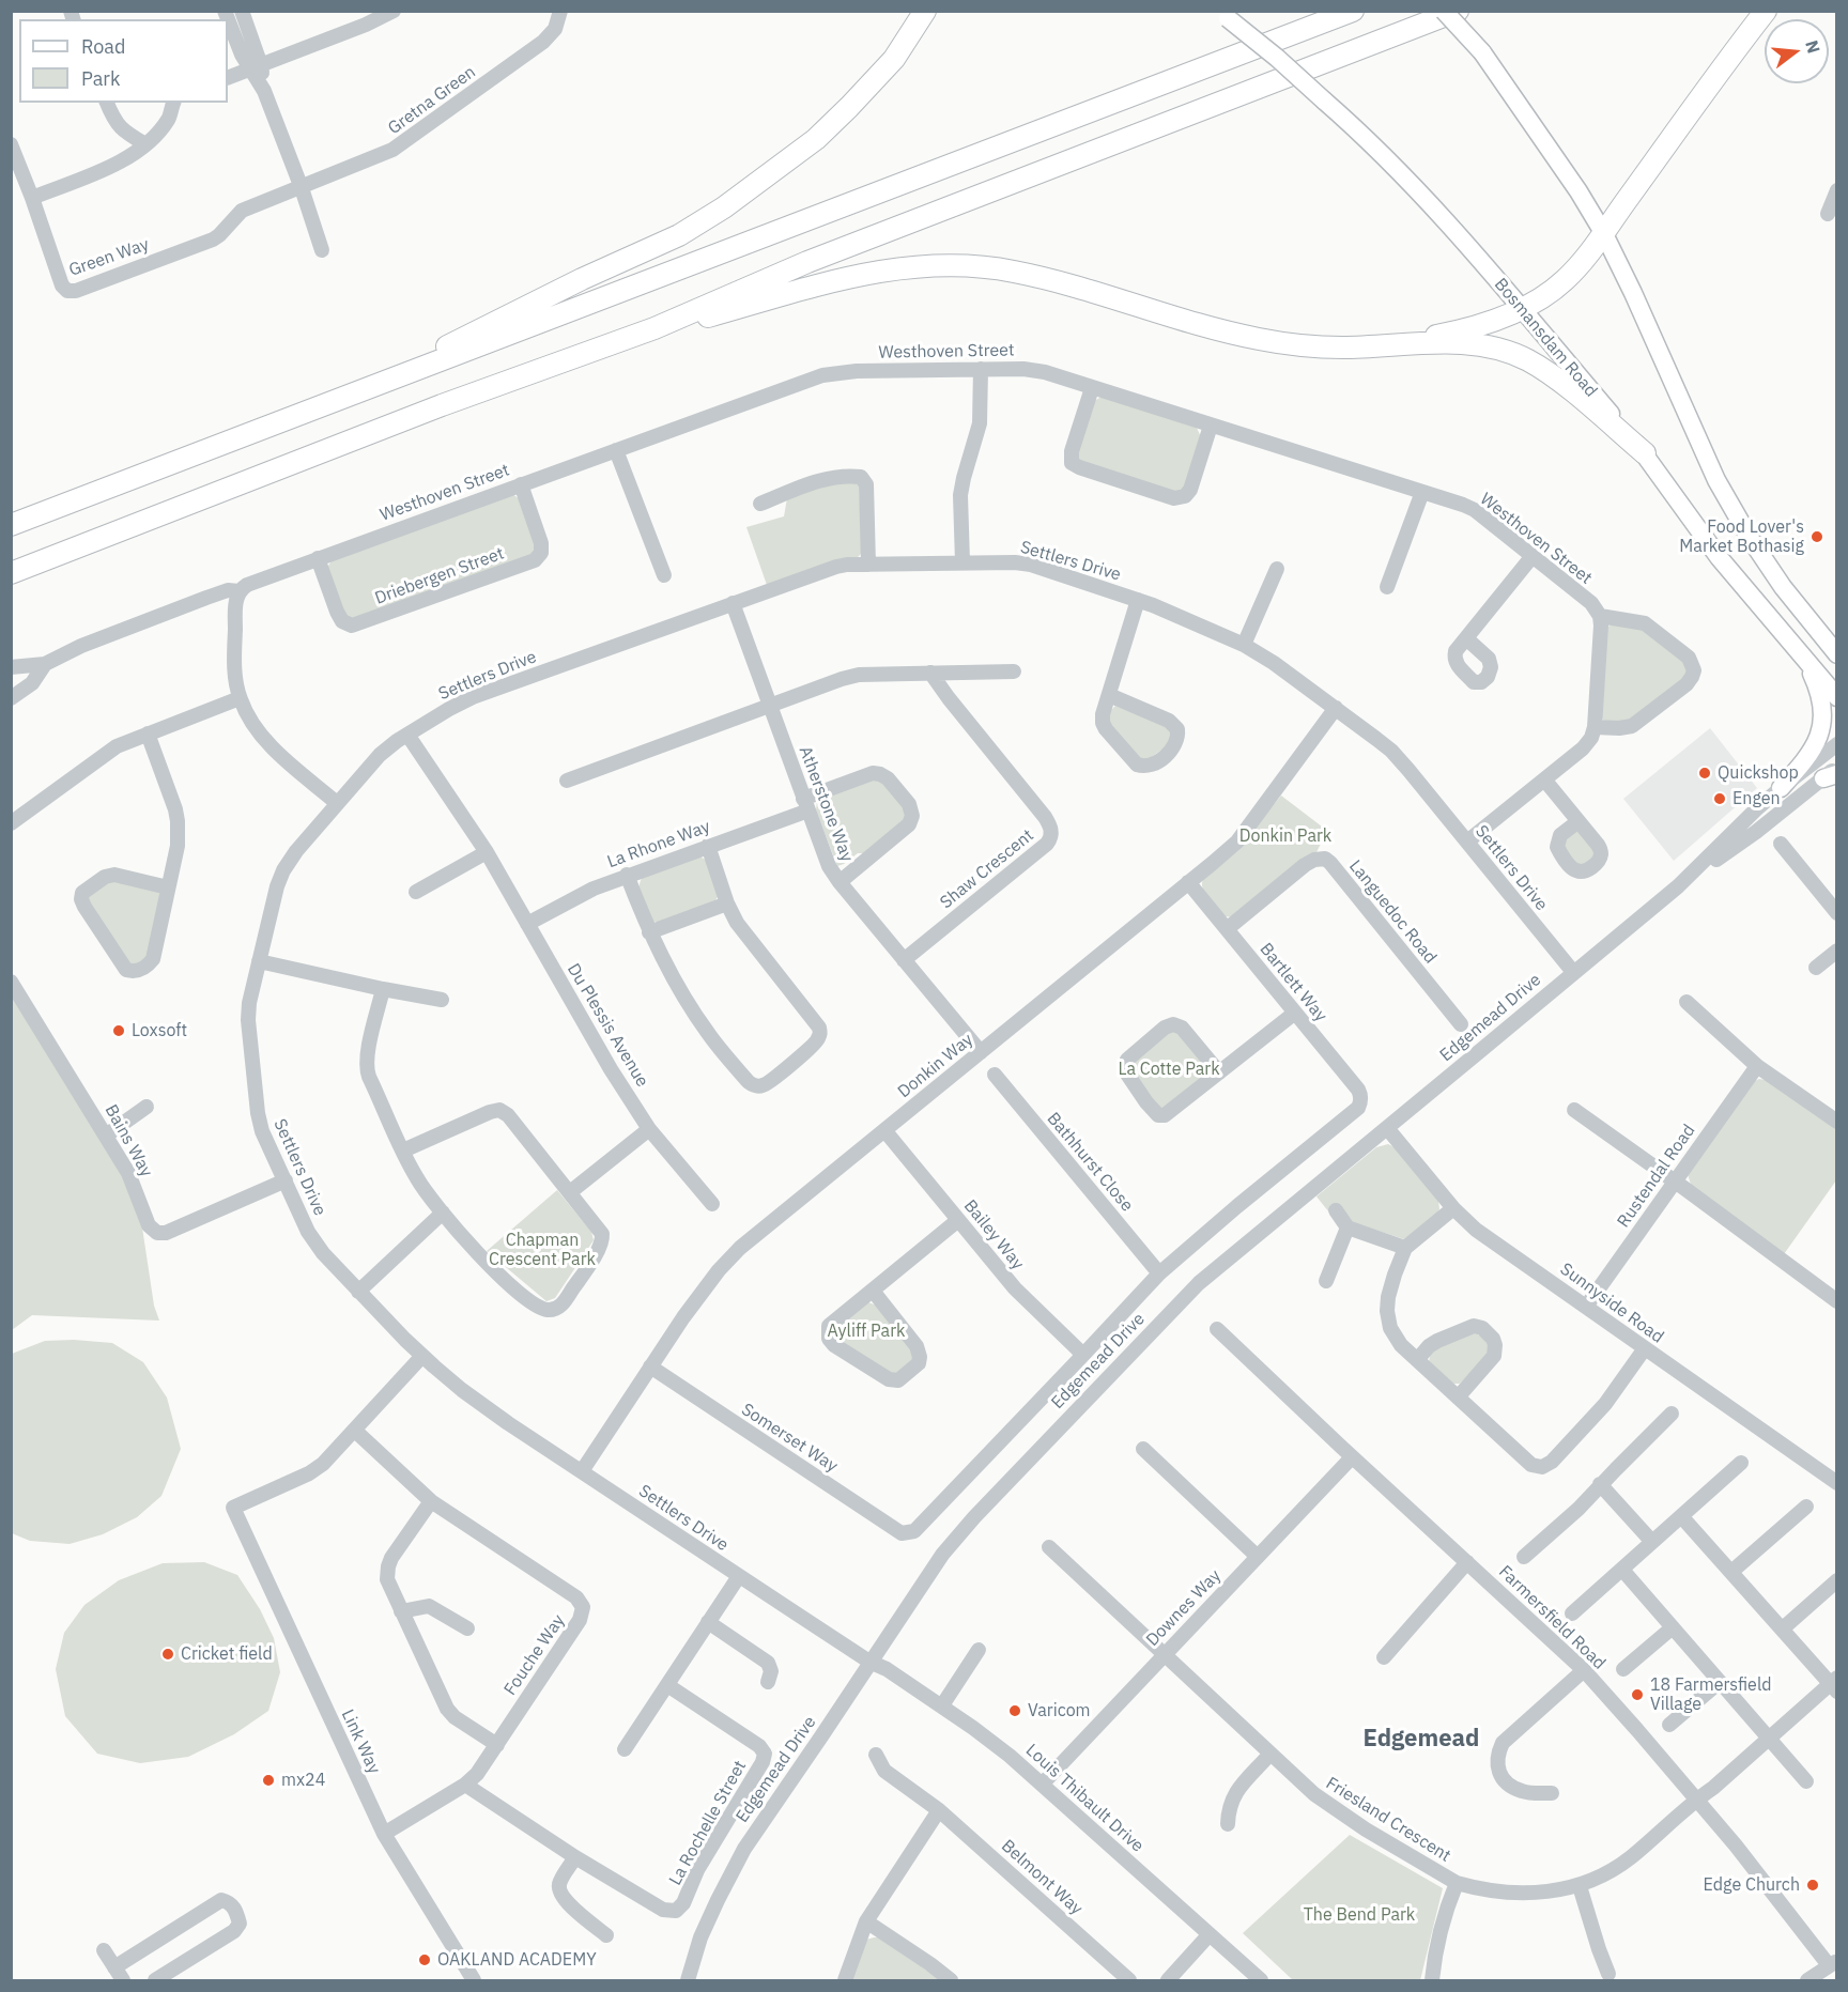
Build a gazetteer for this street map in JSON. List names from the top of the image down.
{
  "streets": {
    "main road": ["Bosmansdam Road"],
    "street": [
      "Gretna Green",
      "Green Way",
      "Westhoven Street",
      "Settlers Drive",
      "Driebergen Street",
      "Atherstone Way",
      "La Rhone Way",
      "Shaw Crescent",
      "Languedoc Road",
      "Bartlett Way",
      "Edgemead Drive",
      "Du Plessis Avenue",
      "Donkin Way",
      "Bains Way",
      "Bathhurst Close",
      "Rustendal Road",
      "Bailey Way",
      "Sunnyside Road",
      "Somerset Way",
      "Downes Way",
      "Farmersfield Road",
      "Fouche Way",
      "Link Way",
      "Louis Thibault Drive",
      "Friesland Crescent",
      "La Rochelle Street",
      "Belmont Way"
    ]
  },
  "crossings": [
    ["Gretna Green", "Green Way"],
    ["Westhoven Street", "Driebergen Street"],
    ["Settlers Drive", "Atherstone Way"],
    ["Settlers Drive", "Edgemead Drive"],
    ["Settlers Drive", "Du Plessis Avenue"],
    ["Settlers Drive", "Donkin Way"],
    ["Settlers Drive", "Bains Way"],
    ["Settlers Drive", "Louis Thibault Drive"],
    ["Atherstone Way", "La Rhone Way"],
    ["Atherstone Way", "Shaw Crescent"],
    ["Atherstone Way", "Donkin Way"],
    ["La Rhone Way", "Du Plessis Avenue"],
    ["Languedoc Road", "Bartlett Way"],
    ["Bartlett Way", "Edgemead Drive"],
    ["Bartlett Way", "Donkin Way"],
    ["Edgemead Drive", "Bathhurst Close"],
    ["Edgemead Drive", "Bailey Way"],
    ["Edgemead Drive", "Sunnyside Road"],
    ["Edgemead Drive", "Somerset Way"],
    ["Edgemead Drive", "Louis Thibault Drive"],
    ["Donkin Way", "Bailey Way"],
    ["Donkin Way", "Somerset Way"],
    ["Rustendal Road", "Sunnyside Road"],
    ["Downes Way", "Farmersfield Road"],
    ["Downes Way", "Louis Thibault Drive"],
    ["Downes Way", "Friesland Crescent"],
    ["Farmersfield Road", "Friesland Crescent"],
    ["Fouche Way", "Link Way"],
    ["Fouche Way", "La Rochelle Street"]
  ],
  "districts": ["Edgemead"],
  "parks": [
    "Donkin Park",
    "La Cotte Park",
    "Chapman Crescent Park",
    "Ayliff Park",
    "The Bend Park"
  ],
  "places": [
    "Food Lover's Market Bothasig",
    "Quickshop",
    "Engen",
    "Loxsoft",
    "Cricket field",
    "18 Farmersfield Village",
    "Varicom",
    "mx24",
    "Edge Church",
    "OAKLAND ACADEMY"
  ],
  "legend": ["Road", "Park"],
  "north": "right"
}
